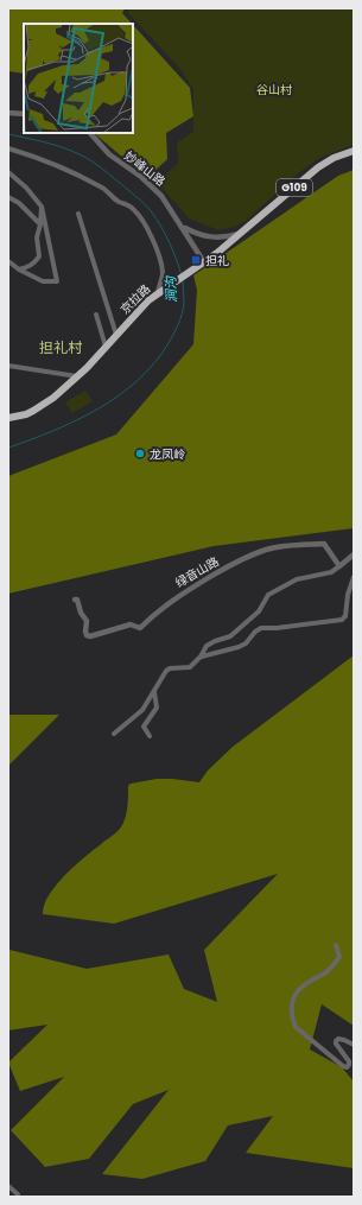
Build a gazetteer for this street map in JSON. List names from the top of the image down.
{
  "streets": {
    "highway": ["G109", "京拉路"],
    "street": ["妙峰山路", "绿音山路"]
  },
  "crossings": [
    ["妙峰山路", "京拉路"]
  ],
  "districts": ["担礼村"],
  "water": ["涧沟"],
  "parks": ["谷山村"],
  "places": {
    "transit": ["担礼"],
    "other": ["龙凤岭"]
  }
}
